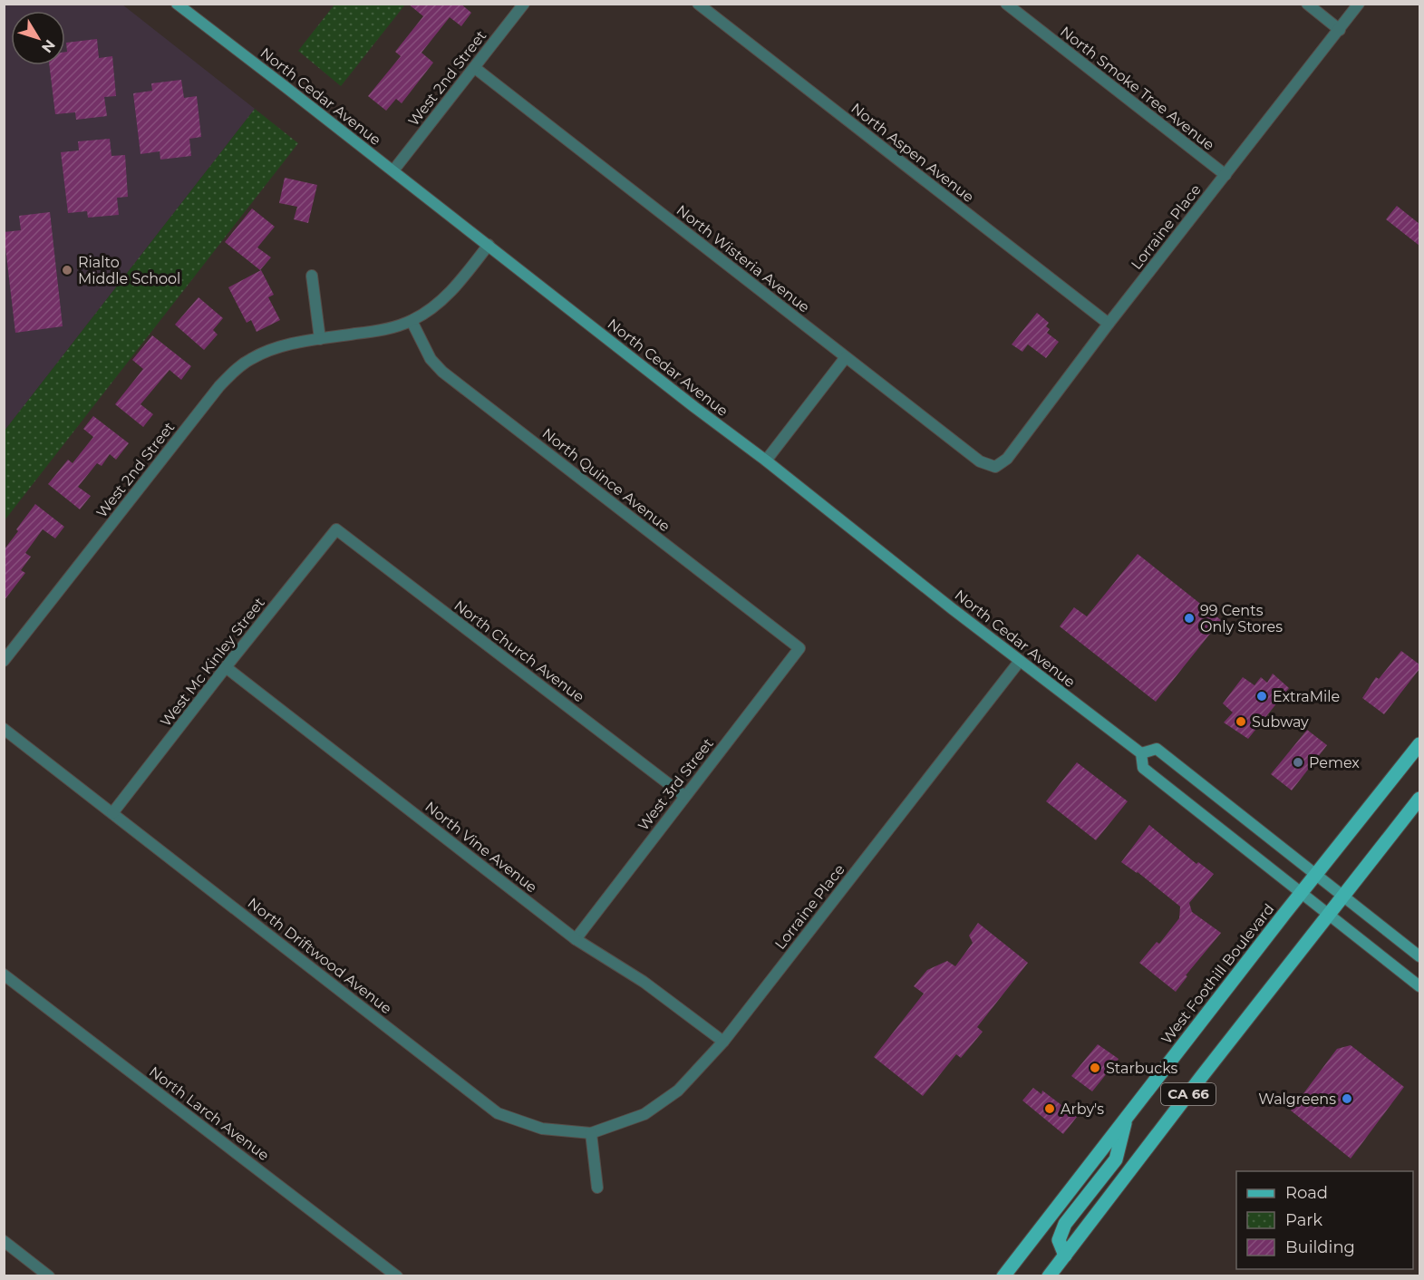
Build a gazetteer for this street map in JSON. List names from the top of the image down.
{
  "streets": {
    "main road": ["North Cedar Avenue", "West Foothill Boulevard", "CA 66"],
    "street": [
      "West 2nd Street",
      "North Smoke Tree Avenue",
      "North Aspen Avenue",
      "Lorraine Place",
      "North Wisteria Avenue",
      "North Quince Avenue",
      "North Church Avenue",
      "West Mc Kinley Street",
      "West 3rd Street",
      "North Vine Avenue",
      "North Driftwood Avenue",
      "North Larch Avenue"
    ]
  },
  "crossings": [
    ["West 2nd Street", "North Cedar Avenue"],
    ["West 2nd Street", "North Wisteria Avenue"],
    ["West 2nd Street", "North Quince Avenue"],
    ["North Smoke Tree Avenue", "Lorraine Place"],
    ["North Cedar Avenue", "Lorraine Place"],
    ["North Cedar Avenue", "West Foothill Boulevard"],
    ["North Cedar Avenue", "CA 66"],
    ["North Aspen Avenue", "Lorraine Place"],
    ["Lorraine Place", "North Wisteria Avenue"],
    ["Lorraine Place", "North Vine Avenue"],
    ["Lorraine Place", "North Driftwood Avenue"],
    ["North Quince Avenue", "West 3rd Street"],
    ["North Church Avenue", "West Mc Kinley Street"],
    ["North Church Avenue", "West 3rd Street"],
    ["West Mc Kinley Street", "North Vine Avenue"],
    ["West Mc Kinley Street", "North Driftwood Avenue"],
    ["West 3rd Street", "North Vine Avenue"]
  ],
  "places": [
    "Rialto Middle School",
    "99 Cents Only Stores",
    "ExtraMile",
    "Subway",
    "Pemex",
    "Starbucks",
    "Walgreens",
    "Arby's"
  ],
  "legend": ["Road", "Park", "Building"],
  "north": "bottom right"
}
